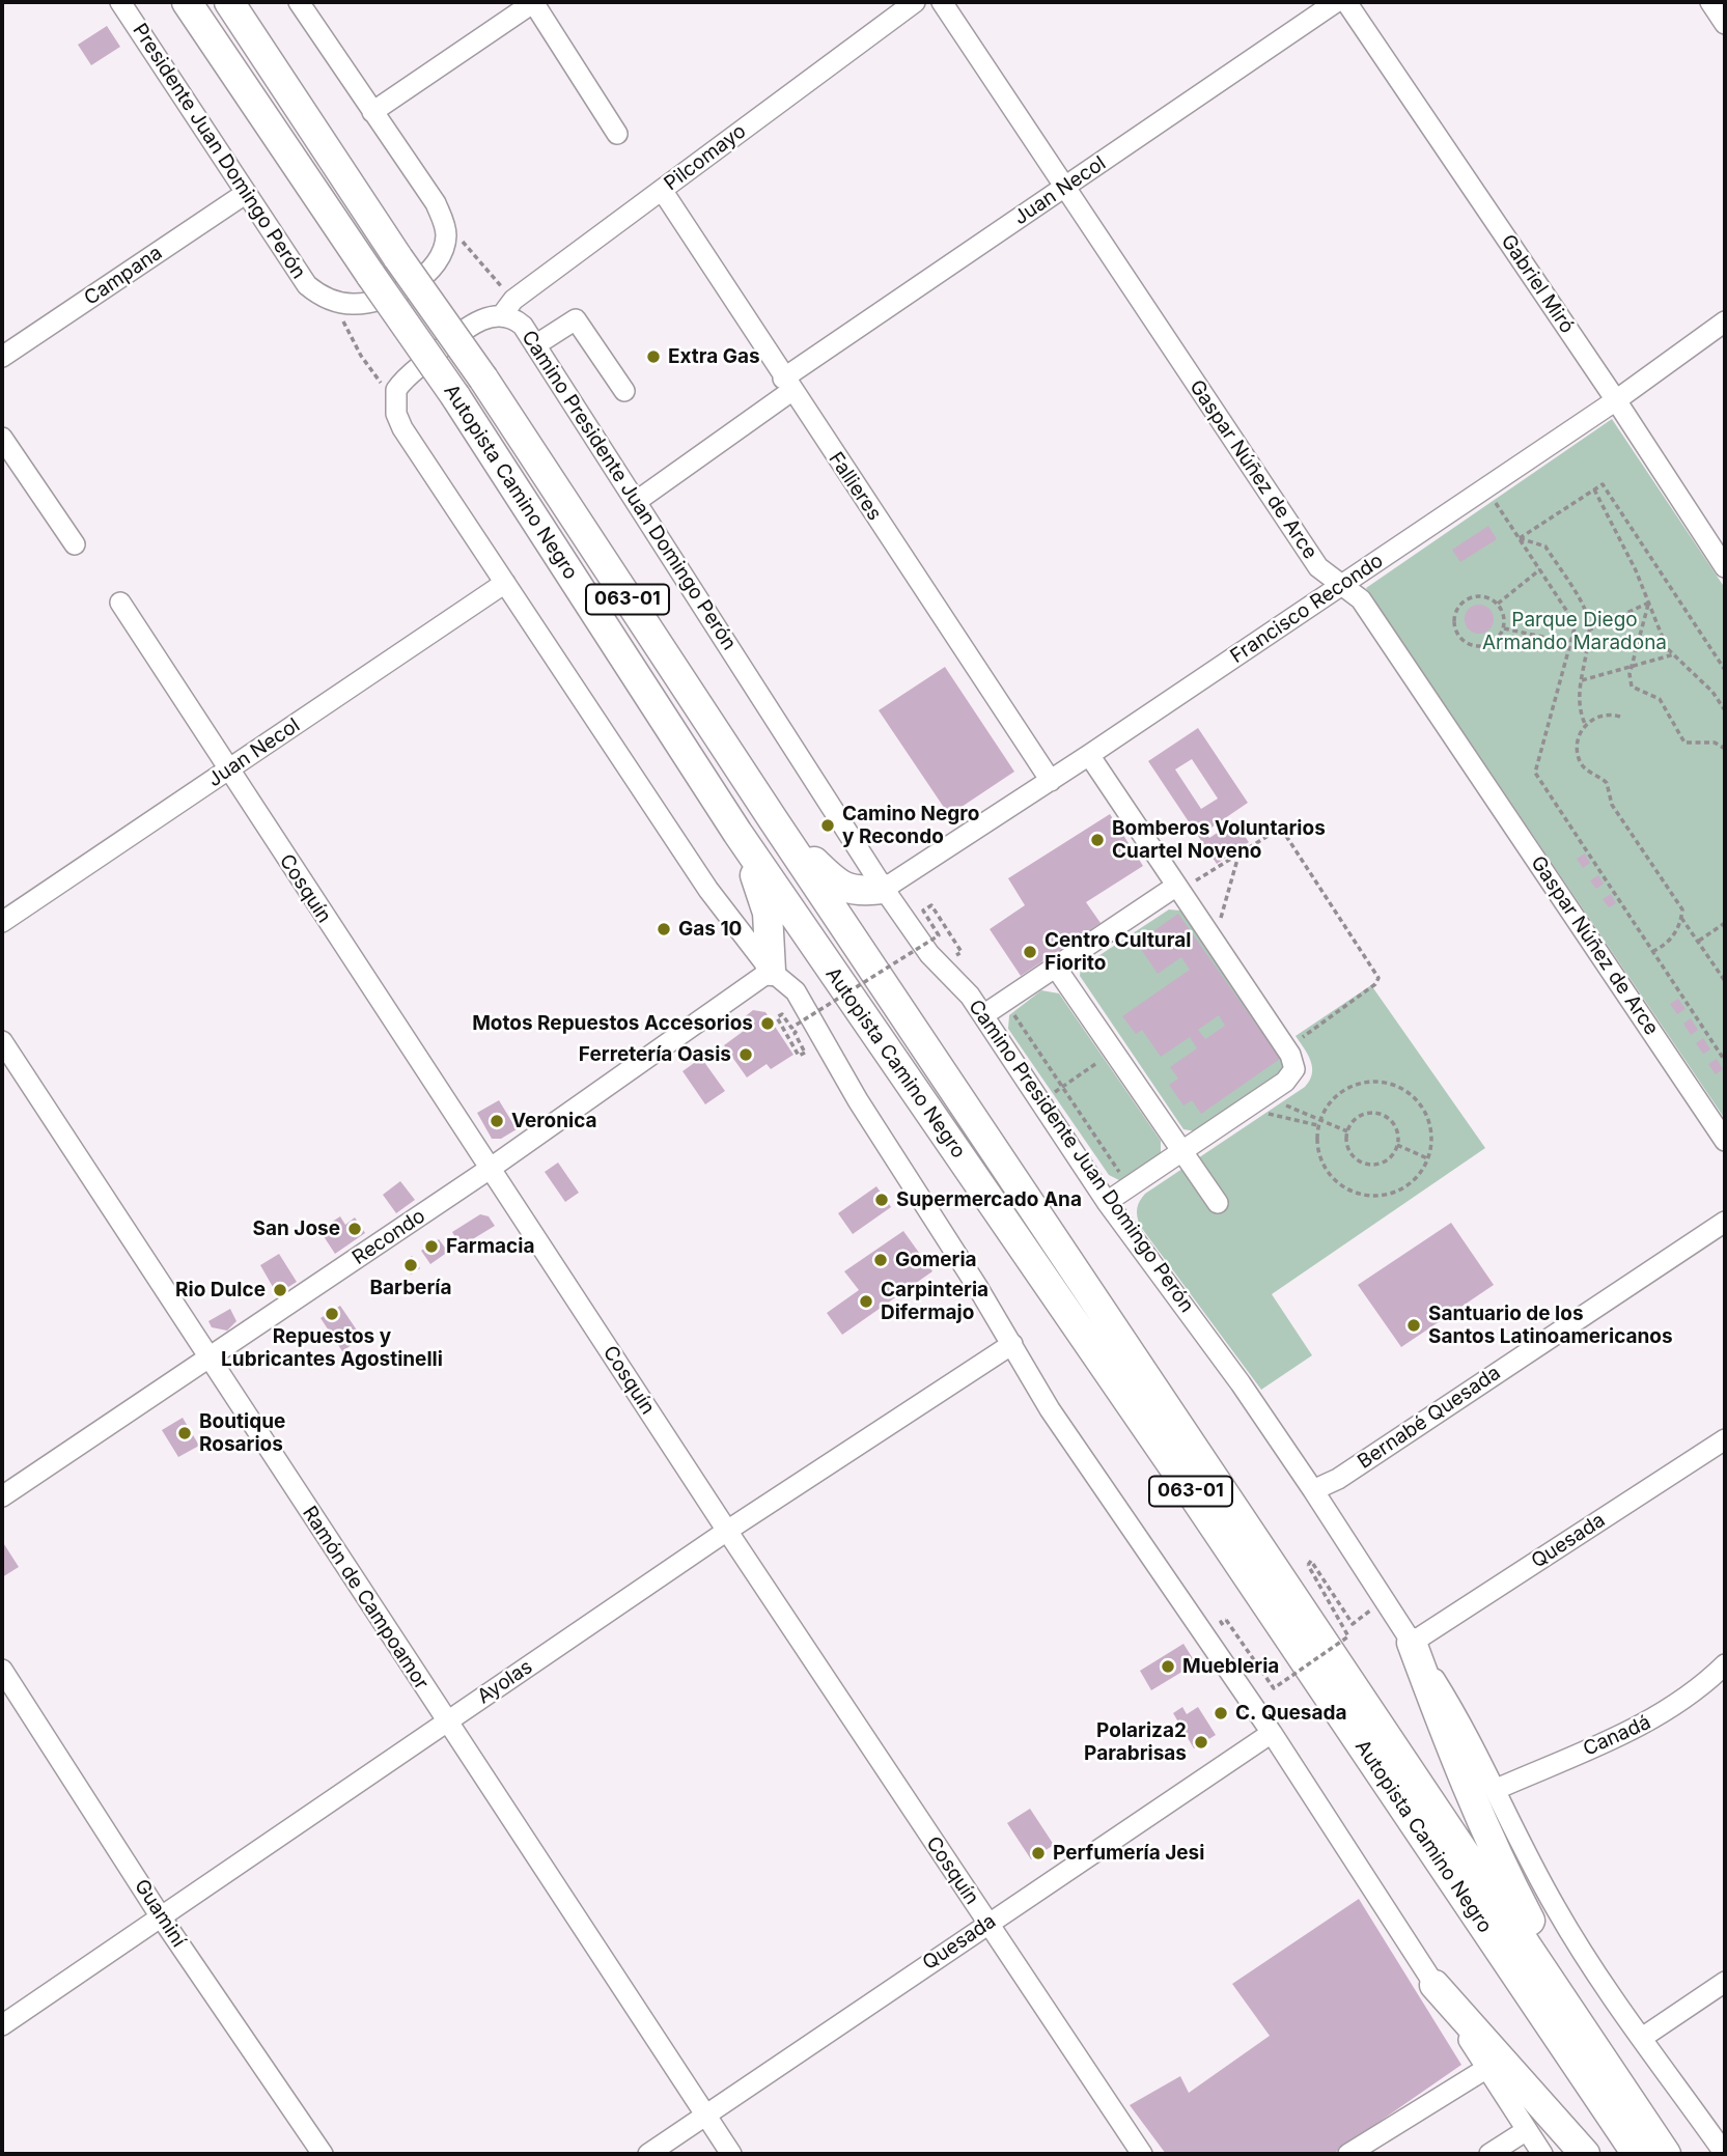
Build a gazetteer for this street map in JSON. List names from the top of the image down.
{
  "streets": {
    "highway": ["Autopista Camino Negro", "063-01"],
    "street": [
      "Presidente Juan Domingo Perón",
      "Pilcomayo",
      "Juan Necol",
      "Campana",
      "Gabriel Miró",
      "Gaspar Núñez de Arce",
      "Fallieres",
      "Camino Presidente Juan Domingo Perón",
      "Francisco Recondo",
      "Cosquín",
      "Recondo",
      "Bernabé Quesada",
      "Quesada",
      "Ramón de Campoamor",
      "Ayolas",
      "Canadá",
      "Guaminí"
    ]
  },
  "crossings": [
    ["Presidente Juan Domingo Perón", "Campana"],
    ["Pilcomayo", "Fallieres"],
    ["Pilcomayo", "Camino Presidente Juan Domingo Perón"],
    ["Juan Necol", "Gaspar Núñez de Arce"],
    ["Juan Necol", "Fallieres"],
    ["Juan Necol", "Camino Presidente Juan Domingo Perón"],
    ["Juan Necol", "Cosquín"],
    ["Gabriel Miró", "Francisco Recondo"],
    ["Gaspar Núñez de Arce", "Francisco Recondo"],
    ["Fallieres", "Francisco Recondo"],
    ["Camino Presidente Juan Domingo Perón", "Francisco Recondo"],
    ["Camino Presidente Juan Domingo Perón", "Bernabé Quesada"],
    ["Camino Presidente Juan Domingo Perón", "Quesada"],
    ["Camino Presidente Juan Domingo Perón", "Canadá"],
    ["Cosquín", "Recondo"],
    ["Cosquín", "Quesada"],
    ["Cosquín", "Ayolas"],
    ["Recondo", "Ramón de Campoamor"],
    ["Quesada", "Ramón de Campoamor"],
    ["Ramón de Campoamor", "Ayolas"],
    ["Ayolas", "Guaminí"]
  ],
  "parks": ["Parque Diego Armando Maradona"],
  "places": [
    "Extra Gas",
    "Camino Negro y Recondo",
    "Bomberos Voluntarios Cuartel Noveno",
    "Gas 10",
    "Centro Cultural Fiorito",
    "Motos Repuestos Accesorios",
    "Ferretería Oasis",
    "Veronica",
    "Supermercado Ana",
    "San Jose",
    "Farmacia",
    "Gomeria",
    "Barbería",
    "Rio Dulce",
    "Carpinteria Difermajo",
    "Repuestos y Lubricantes Agostinelli",
    "Santuario de los Santos Latinoamericanos",
    "Boutique Rosarios",
    "Muebleria",
    "C. Quesada",
    "Polariza2 Parabrisas",
    "Perfumería Jesi"
  ]
}
